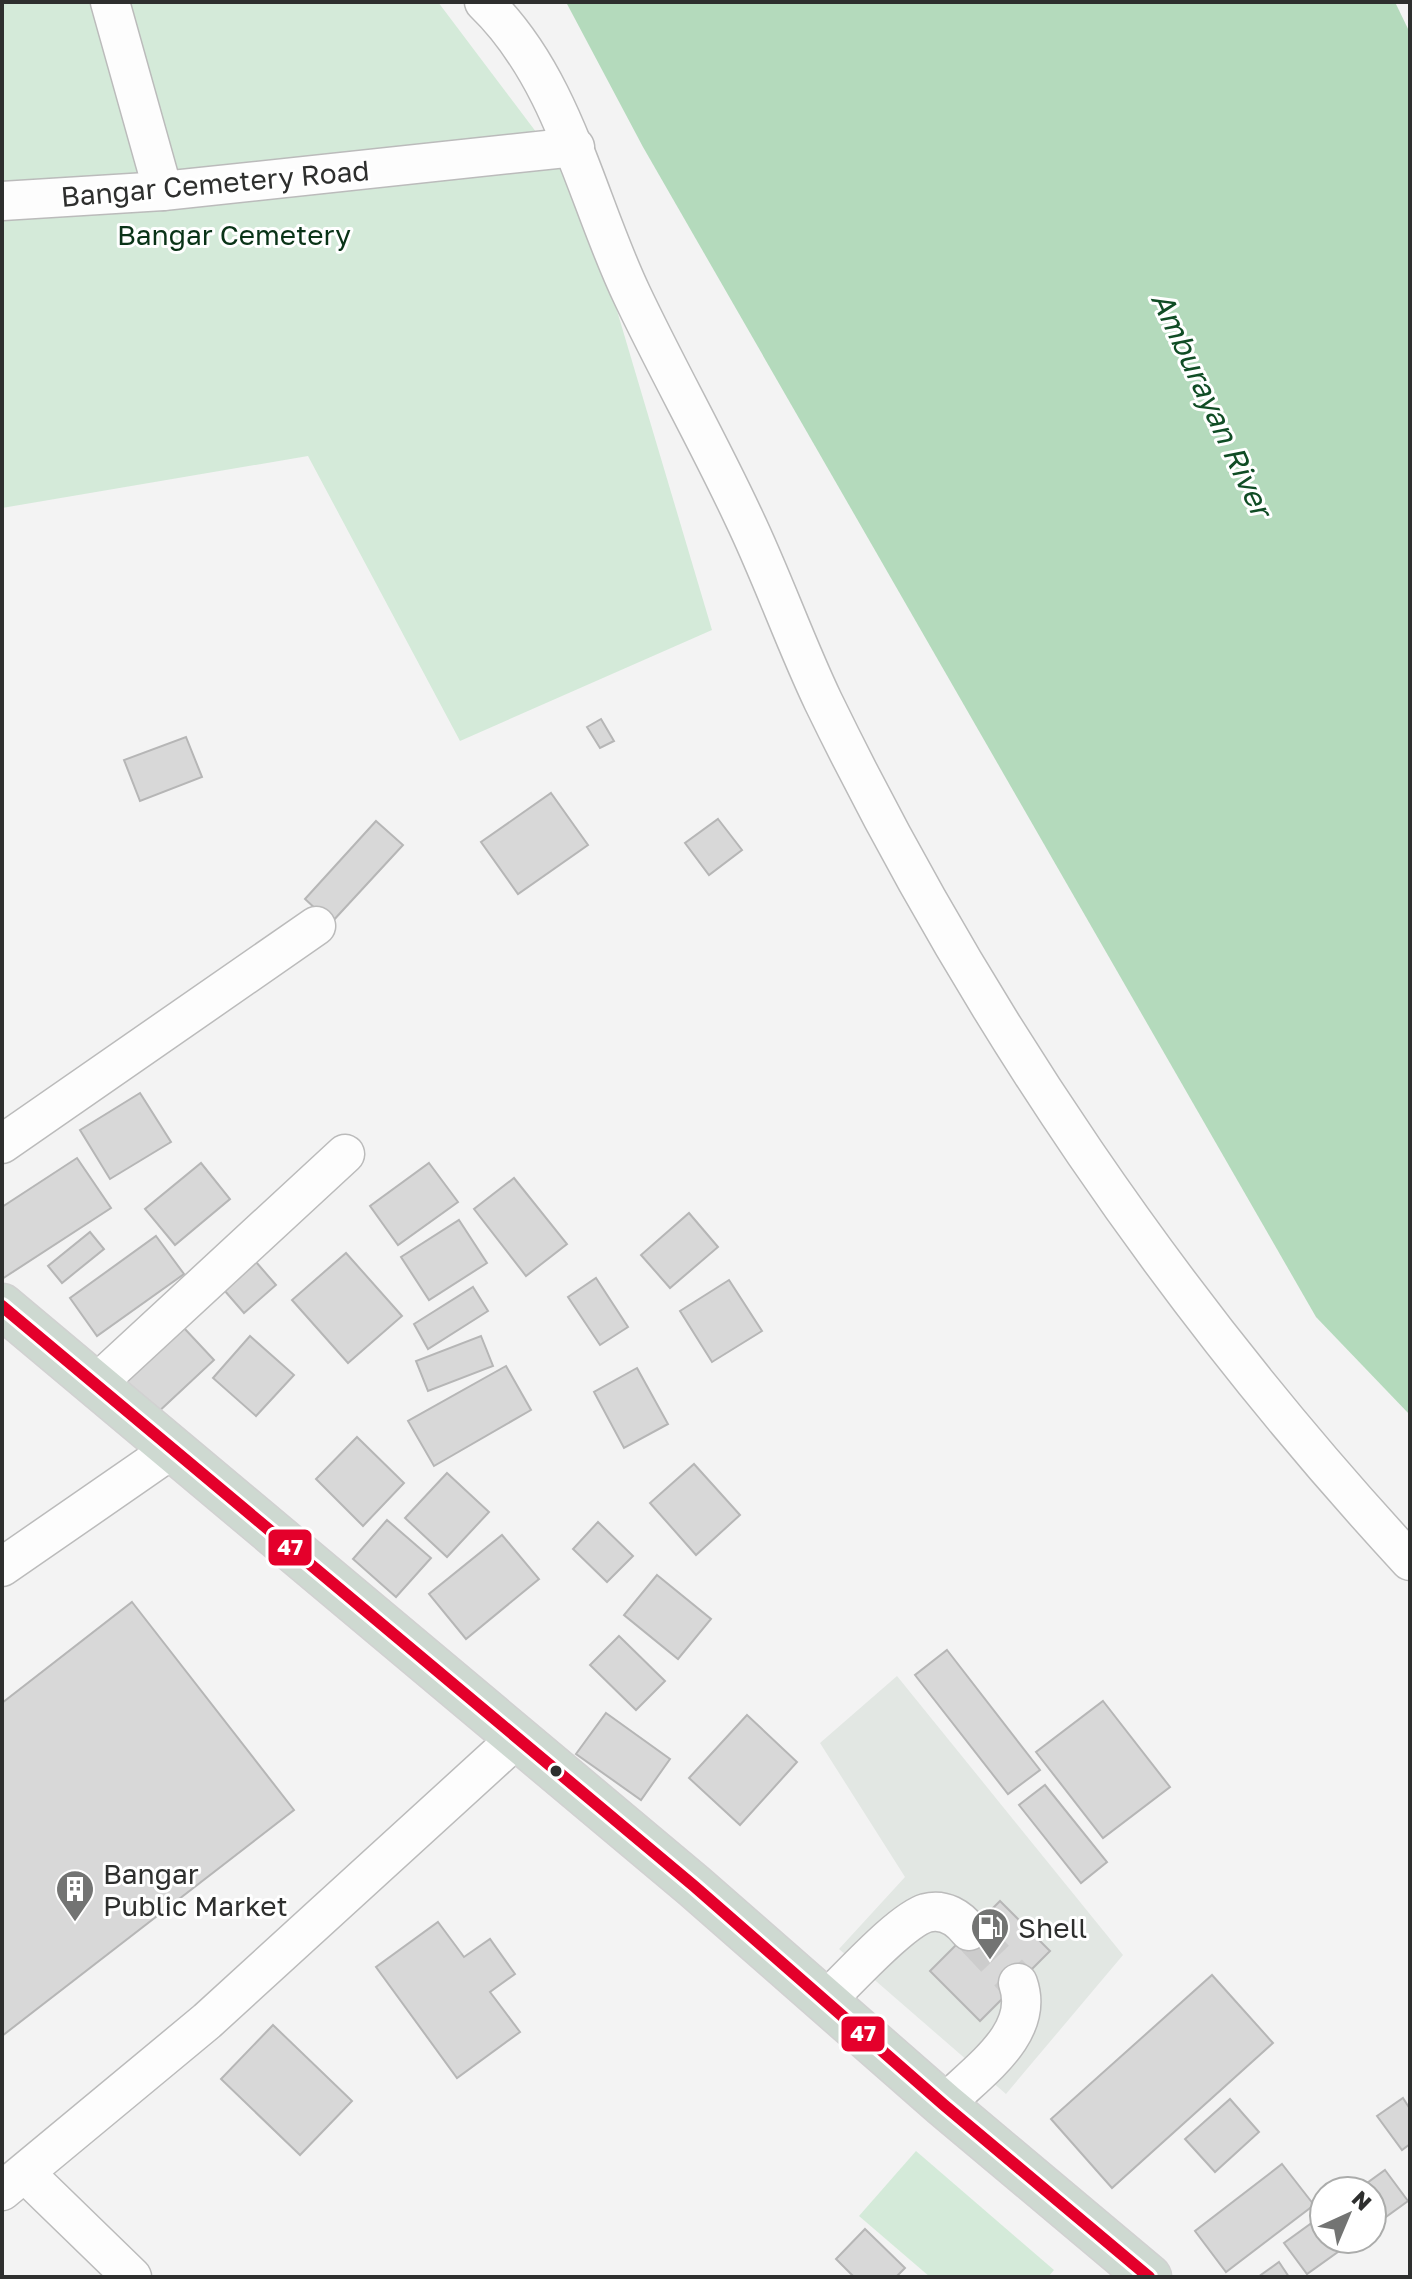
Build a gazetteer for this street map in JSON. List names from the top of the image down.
{
  "streets": {
    "street": ["Bangar Cemetery Road"]
  },
  "water": ["Amburayan River"],
  "parks": ["Bangar Cemetery"],
  "places": {
    "building": ["Bangar Public Market"],
    "fuel station": ["Shell"]
  },
  "lines": ["transit line 47"],
  "north": "top right"
}
